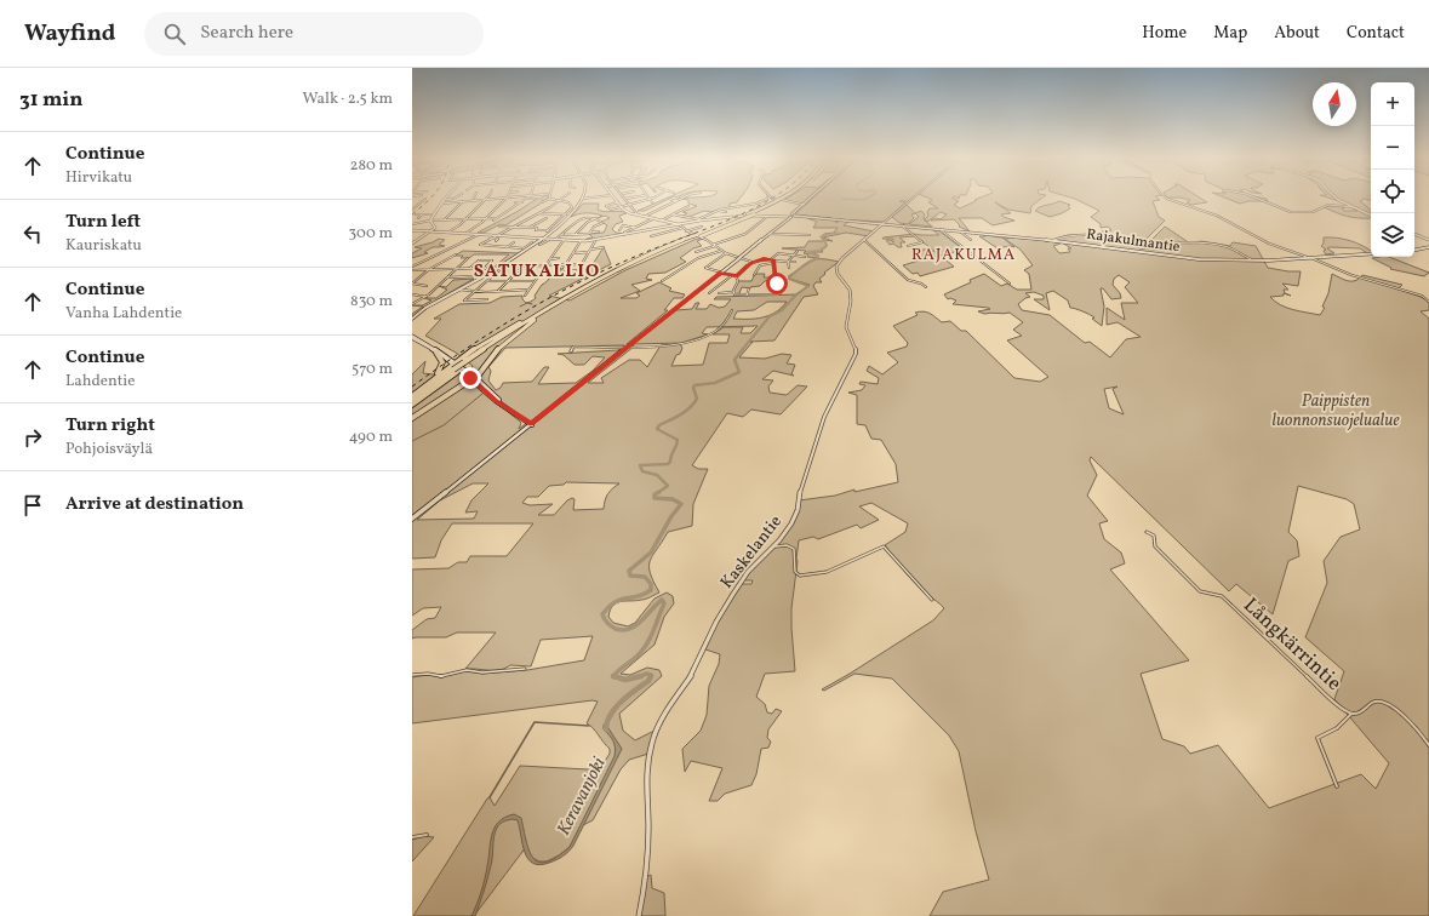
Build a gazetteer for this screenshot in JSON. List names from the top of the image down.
{
  "streets": {
    "main road": ["Rajakulmantie"],
    "street": ["Kaskelantie", "Långkärrintie"]
  },
  "crossings": [
    ["Rajakulmantie", "Kaskelantie"]
  ],
  "districts": ["RAJAKULMA", "SATUKALLIO"],
  "water": ["Keravanjoki"],
  "parks": ["Paippisten luonnonsuojelualue"],
  "north": "top",
  "page": {
    "header": "Wayfind",
    "search": "Search here",
    "nav": [
      "Home",
      "Map",
      "About",
      "Contact"
    ],
    "heading": ["31 min", "Walk · 2.5 km"],
    "map_buttons": ["+", "−"],
    "list": [
      ["Continue", "Hirvikatu", "280 m"],
      ["Turn left", "Kauriskatu", "300 m"],
      ["Continue", "Vanha Lahdentie", "830 m"],
      ["Continue", "Lahdentie", "570 m"],
      ["Turn right", "Pohjoisväylä", "490 m"],
      "Arrive at destination"
    ]
  }
}
